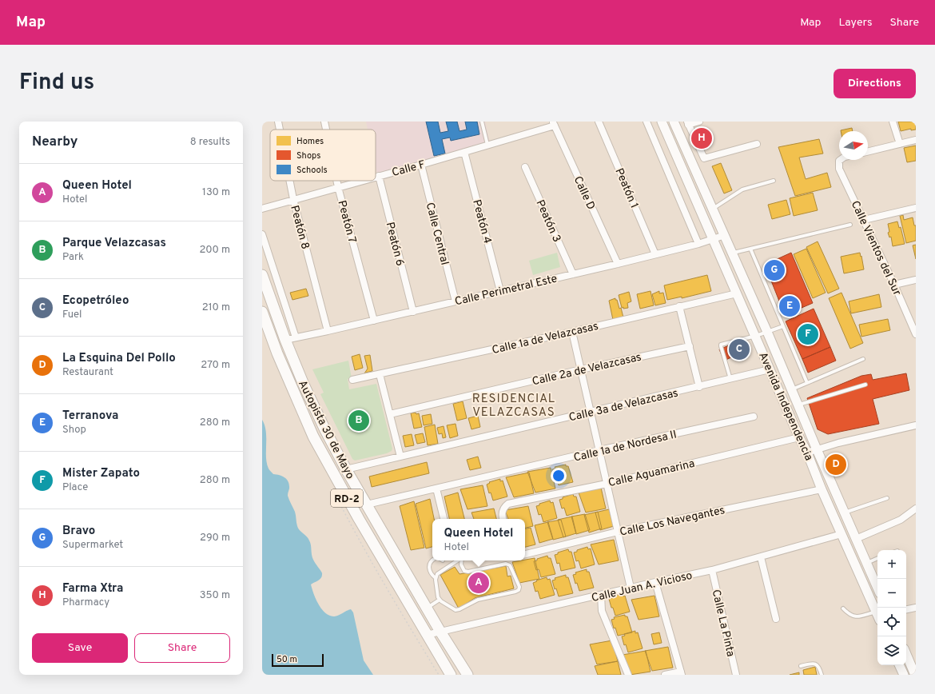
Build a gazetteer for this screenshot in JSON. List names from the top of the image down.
{
  "streets": {
    "highway": ["Autopista 30 de Mayo", "RD-2"],
    "main road": ["Avenida Independencia"],
    "street": [
      "Calle F",
      "Peatón 1",
      "Calle D",
      "Peatón 3",
      "Peatón 7",
      "Peatón 4",
      "Peatón 8",
      "Calle Central",
      "Peatón 6",
      "Calle Vientos del Sur",
      "Calle Perimetral Este",
      "Calle 1a de Velazcasas",
      "Calle 2a de Velazcasas",
      "Calle 3a de Velazcasas",
      "Calle 1a de Nordesa II",
      "Calle Aguamarina",
      "Calle Los Navegantes",
      "Calle Juan A. Vicioso",
      "Calle La Pinta"
    ]
  },
  "crossings": [
    ["Calle F", "Calle D"],
    ["Calle F", "Peatón 7"],
    ["Calle F", "Peatón 4"],
    ["Calle F", "Peatón 8"],
    ["Calle F", "Calle Central"],
    ["Calle F", "Peatón 6"],
    ["Peatón 1", "Calle Perimetral Este"],
    ["Calle D", "Calle Perimetral Este"],
    ["Peatón 3", "Calle Perimetral Este"],
    ["Peatón 7", "Calle Perimetral Este"],
    ["Peatón 4", "Calle Perimetral Este"],
    ["Peatón 8", "Calle Perimetral Este"],
    ["Calle Central", "Calle Perimetral Este"],
    ["Peatón 6", "Calle Perimetral Este"],
    ["Calle Perimetral Este", "Avenida Independencia"],
    ["Calle Perimetral Este", "Autopista 30 de Mayo"],
    ["Calle 1a de Velazcasas", "Avenida Independencia"],
    ["Calle 3a de Velazcasas", "Avenida Independencia"],
    ["Calle 3a de Velazcasas", "Autopista 30 de Mayo"],
    ["Avenida Independencia", "Calle Aguamarina"],
    ["Avenida Independencia", "Calle Los Navegantes"],
    ["Avenida Independencia", "Calle Juan A. Vicioso"],
    ["Autopista 30 de Mayo", "Calle 1a de Nordesa II"],
    ["Autopista 30 de Mayo", "Calle Juan A. Vicioso"],
    ["Calle Juan A. Vicioso", "Calle La Pinta"]
  ],
  "districts": ["RESIDENCIAL VELAZCASAS"],
  "legend": ["Homes", "Shops", "Schools"],
  "scale_bar": "50 m",
  "north": "right",
  "page": {
    "header": "Map",
    "nav": ["Map", "Layers", "Share"],
    "title": "Find us",
    "buttons": [
      "Directions",
      ["Save", "Share"]
    ],
    "heading": ["Nearby", "8 results"],
    "pins": [
      "H",
      "G",
      "E",
      "F",
      "C",
      "B",
      "D",
      "A"
    ],
    "list": [
      {
        "mark": "A",
        "name": "Queen Hotel",
        "note": "Hotel",
        "value": "130 m"
      },
      {
        "mark": "B",
        "name": "Parque Velazcasas",
        "note": "Park",
        "value": "200 m"
      },
      {
        "mark": "C",
        "name": "Ecopetróleo",
        "note": "Fuel",
        "value": "210 m"
      },
      {
        "mark": "D",
        "name": "La Esquina Del Pollo",
        "note": "Restaurant",
        "value": "270 m"
      },
      {
        "mark": "E",
        "name": "Terranova",
        "note": "Shop",
        "value": "280 m"
      },
      {
        "mark": "F",
        "name": "Mister Zapato",
        "note": "Place",
        "value": "280 m"
      },
      {
        "mark": "G",
        "name": "Bravo",
        "note": "Supermarket",
        "value": "290 m"
      },
      {
        "mark": "H",
        "name": "Farma Xtra",
        "note": "Pharmacy",
        "value": "350 m"
      }
    ],
    "popup": ["Queen Hotel", "Hotel"],
    "map_buttons": ["+", "−"],
    "scale": "50 m"
  }
}
